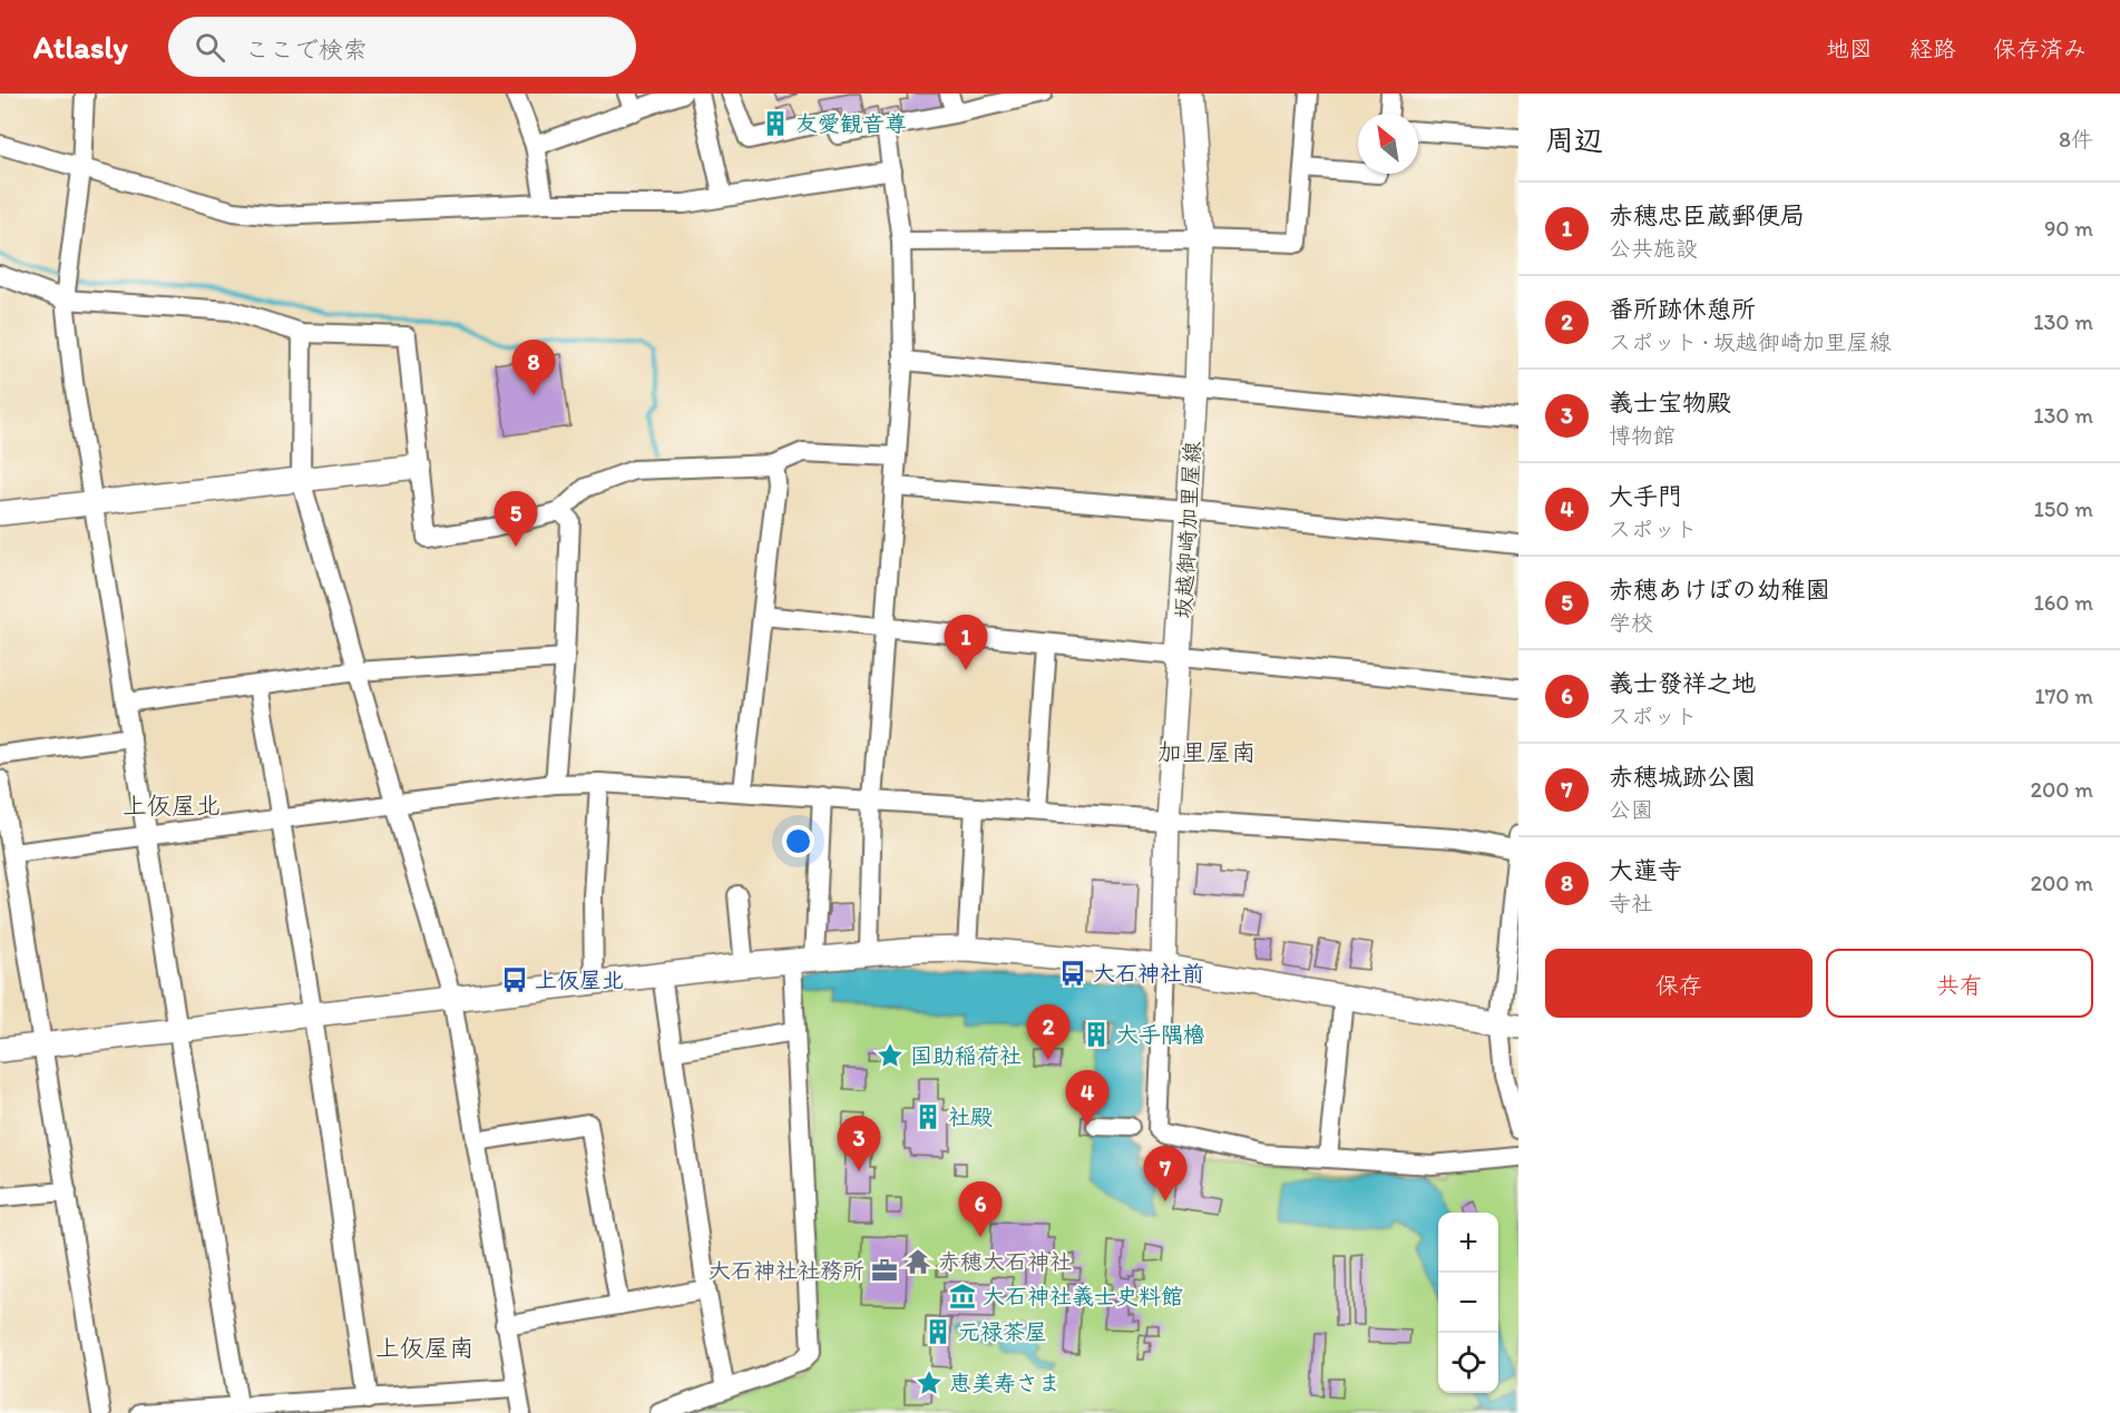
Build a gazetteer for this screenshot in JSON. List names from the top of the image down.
{
  "streets": {
    "street": ["坂越御崎加里屋線"]
  },
  "districts": ["加里屋南", "上仮屋北", "上仮屋南"],
  "places": {
    "building": [
      "友愛観音尊",
      "大手隅櫓",
      "社殿",
      "元禄茶屋"
    ],
    "bus stop": ["大石神社前", "上仮屋北"],
    "place": ["国助稲荷社", "恵美寿さま"],
    "temple": ["赤穂大石神社"],
    "office": ["大石神社社務所"],
    "museum": ["大石神社義士史料館"]
  },
  "north": "top left",
  "page": {
    "header": "Atlasly",
    "search": "ここで検索",
    "nav": ["地図", "経路", "保存済み"],
    "heading": ["周辺", "8件"],
    "list": [
      {
        "mark": "1",
        "name": "赤穂忠臣蔵郵便局",
        "note": "公共施設",
        "value": "90 m"
      },
      {
        "mark": "2",
        "name": "番所跡休憩所",
        "note": "スポット · 坂越御崎加里屋線",
        "value": "130 m"
      },
      {
        "mark": "3",
        "name": "義士宝物殿",
        "note": "博物館",
        "value": "130 m"
      },
      {
        "mark": "4",
        "name": "大手門",
        "note": "スポット",
        "value": "150 m"
      },
      {
        "mark": "5",
        "name": "赤穂あけぼの幼稚園",
        "note": "学校",
        "value": "160 m"
      },
      {
        "mark": "6",
        "name": "義士發祥之地",
        "note": "スポット",
        "value": "170 m"
      },
      {
        "mark": "7",
        "name": "赤穂城跡公園",
        "note": "公園",
        "value": "200 m"
      },
      {
        "mark": "8",
        "name": "大蓮寺",
        "note": "寺社",
        "value": "200 m"
      }
    ],
    "pins": [
      "8",
      "5",
      "1",
      "2",
      "4",
      "3",
      "7",
      "6"
    ],
    "buttons": ["保存", "共有"],
    "map_buttons": ["+", "−"]
  }
}
